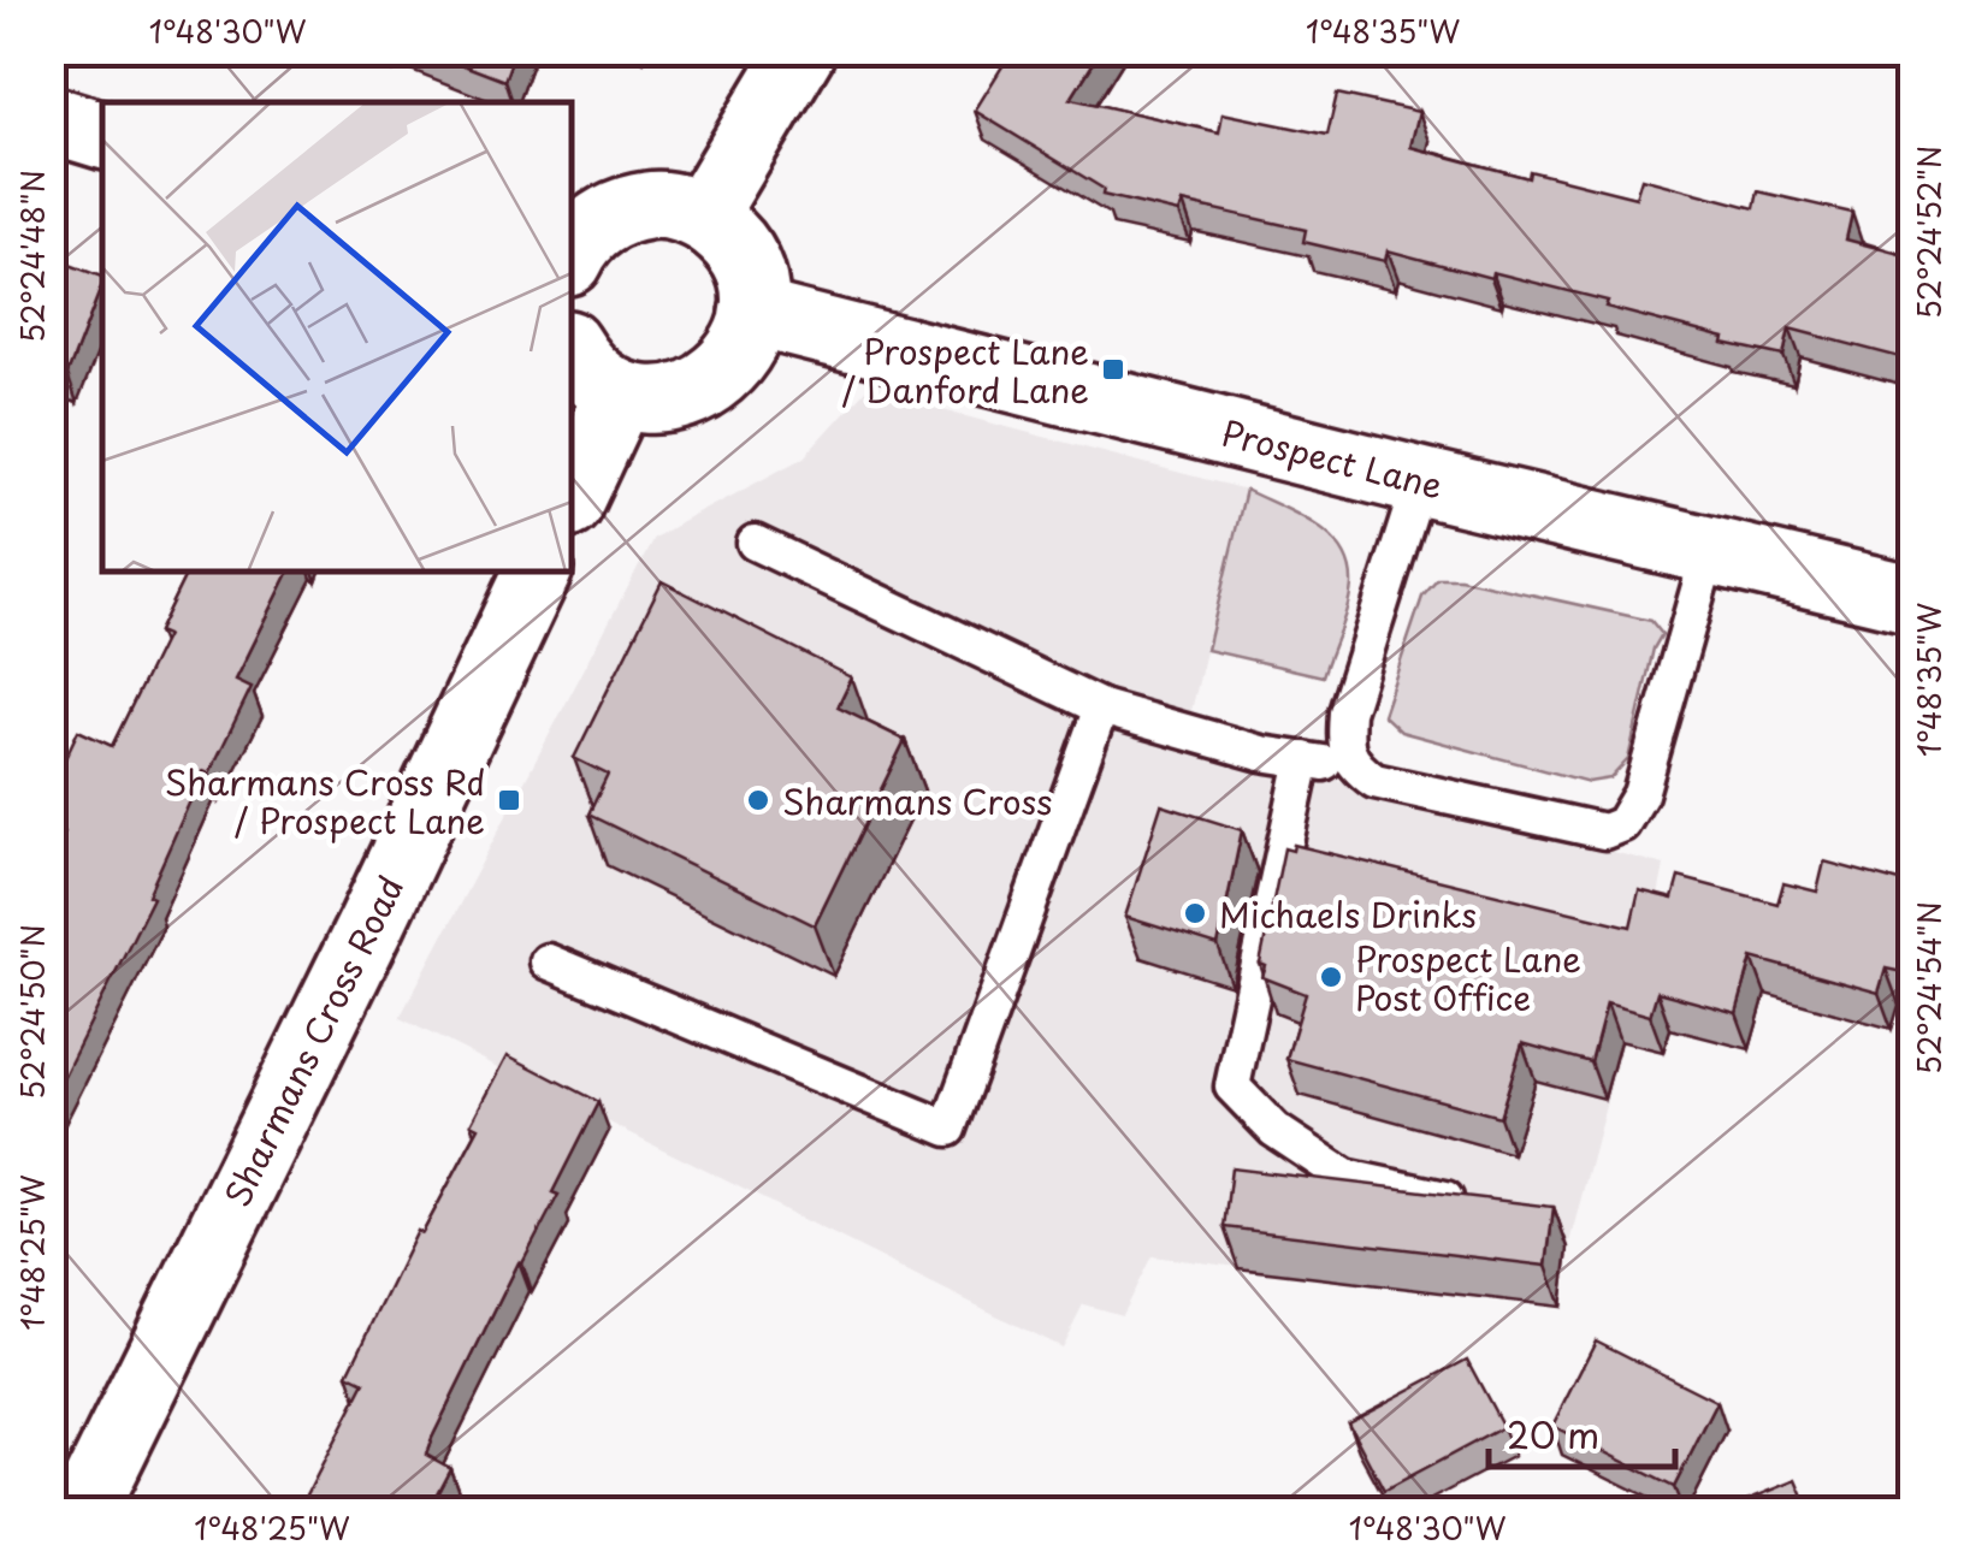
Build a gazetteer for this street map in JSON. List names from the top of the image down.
{
  "streets": {
    "street": ["Prospect Lane", "Sharmans Cross Road"]
  },
  "places": {
    "transit": ["Prospect Lane / Danford Lane", "Sharmans Cross Rd / Prospect Lane"],
    "other": ["Sharmans Cross", "Michaels Drinks", "Prospect Lane Post Office"]
  },
  "scale_bar": "20 m",
  "coordinates": [
    "1°48'30\"W",
    "1°48'35\"W",
    "52°24'52\"N",
    "52°24'48\"N",
    "52°24'54\"N",
    "52°24'50\"N",
    "1°48'25\"W"
  ]
}
